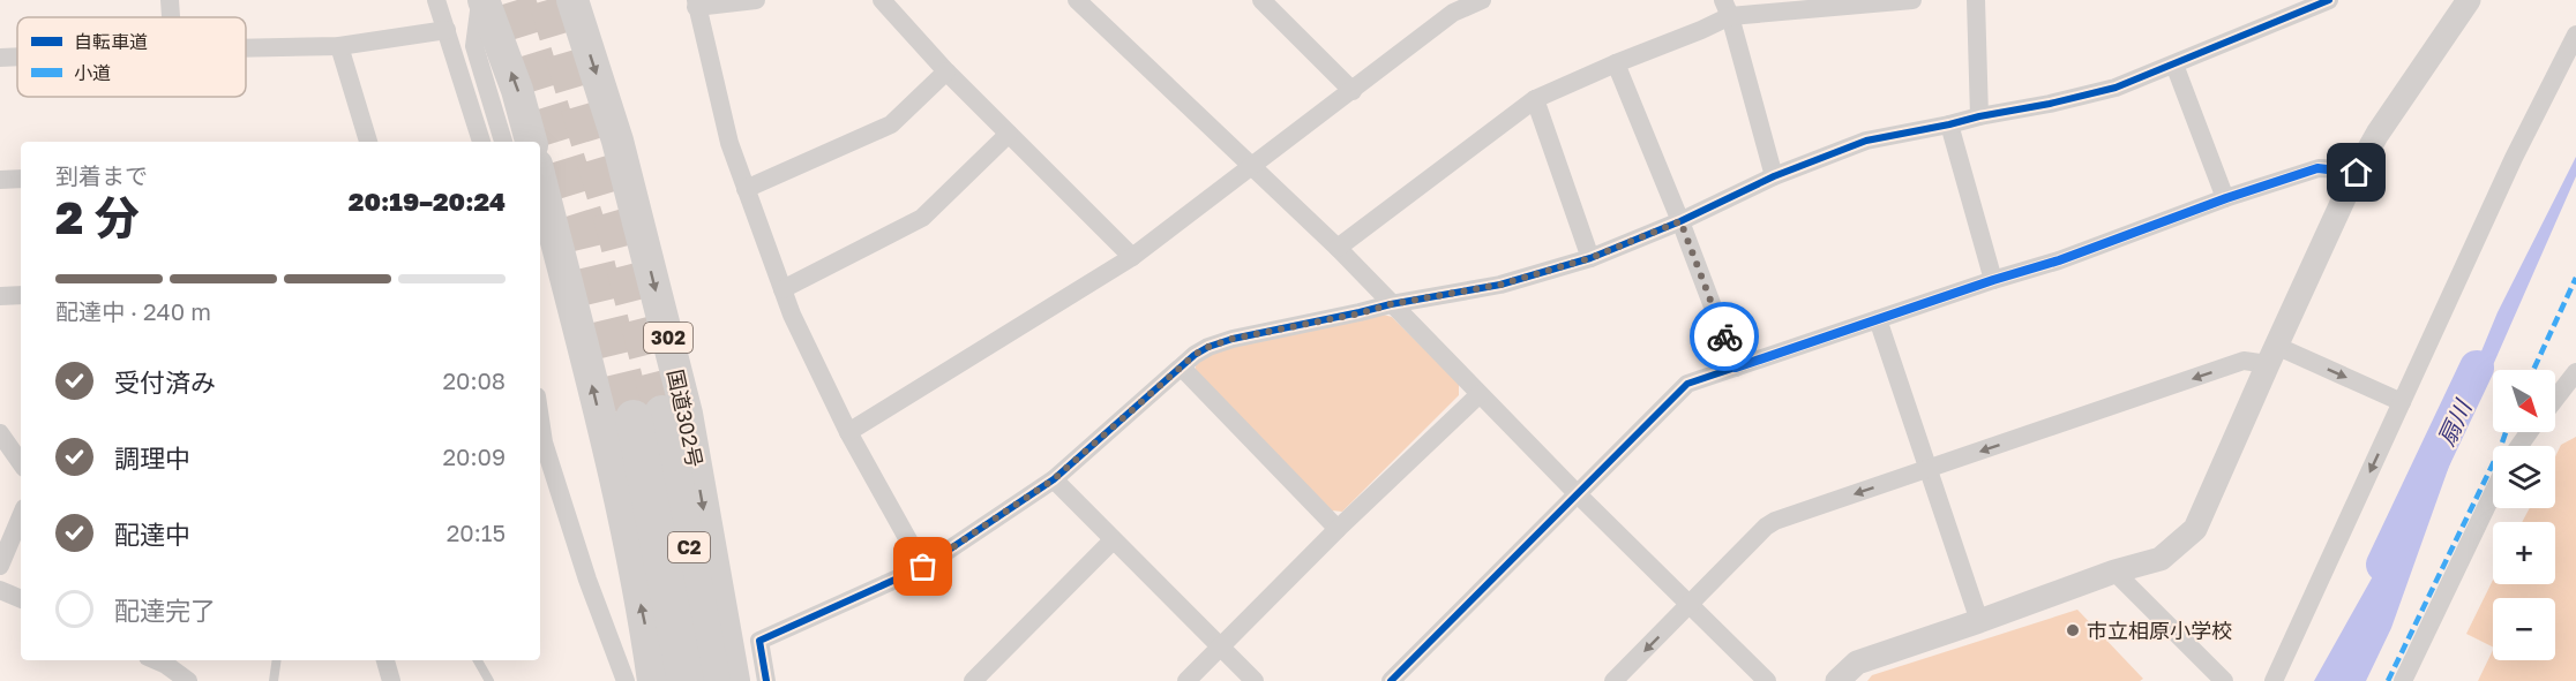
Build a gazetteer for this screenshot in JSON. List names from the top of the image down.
{
  "streets": {
    "highway": ["302", "国道302号", "C2"]
  },
  "water": ["扇川"],
  "places": ["市立相原小学校"],
  "legend": ["自転車道", "小道"],
  "north": "bottom right",
  "page": {
    "heading": ["2 分", "到着まで", "20:19–20:24"],
    "bar": "配達中 · 240 m",
    "list": [
      ["受付済み", "20:08"],
      ["調理中", "20:09"],
      ["配達中", "20:15"],
      "配達完了"
    ],
    "map_buttons": ["+", "−"]
  }
}
